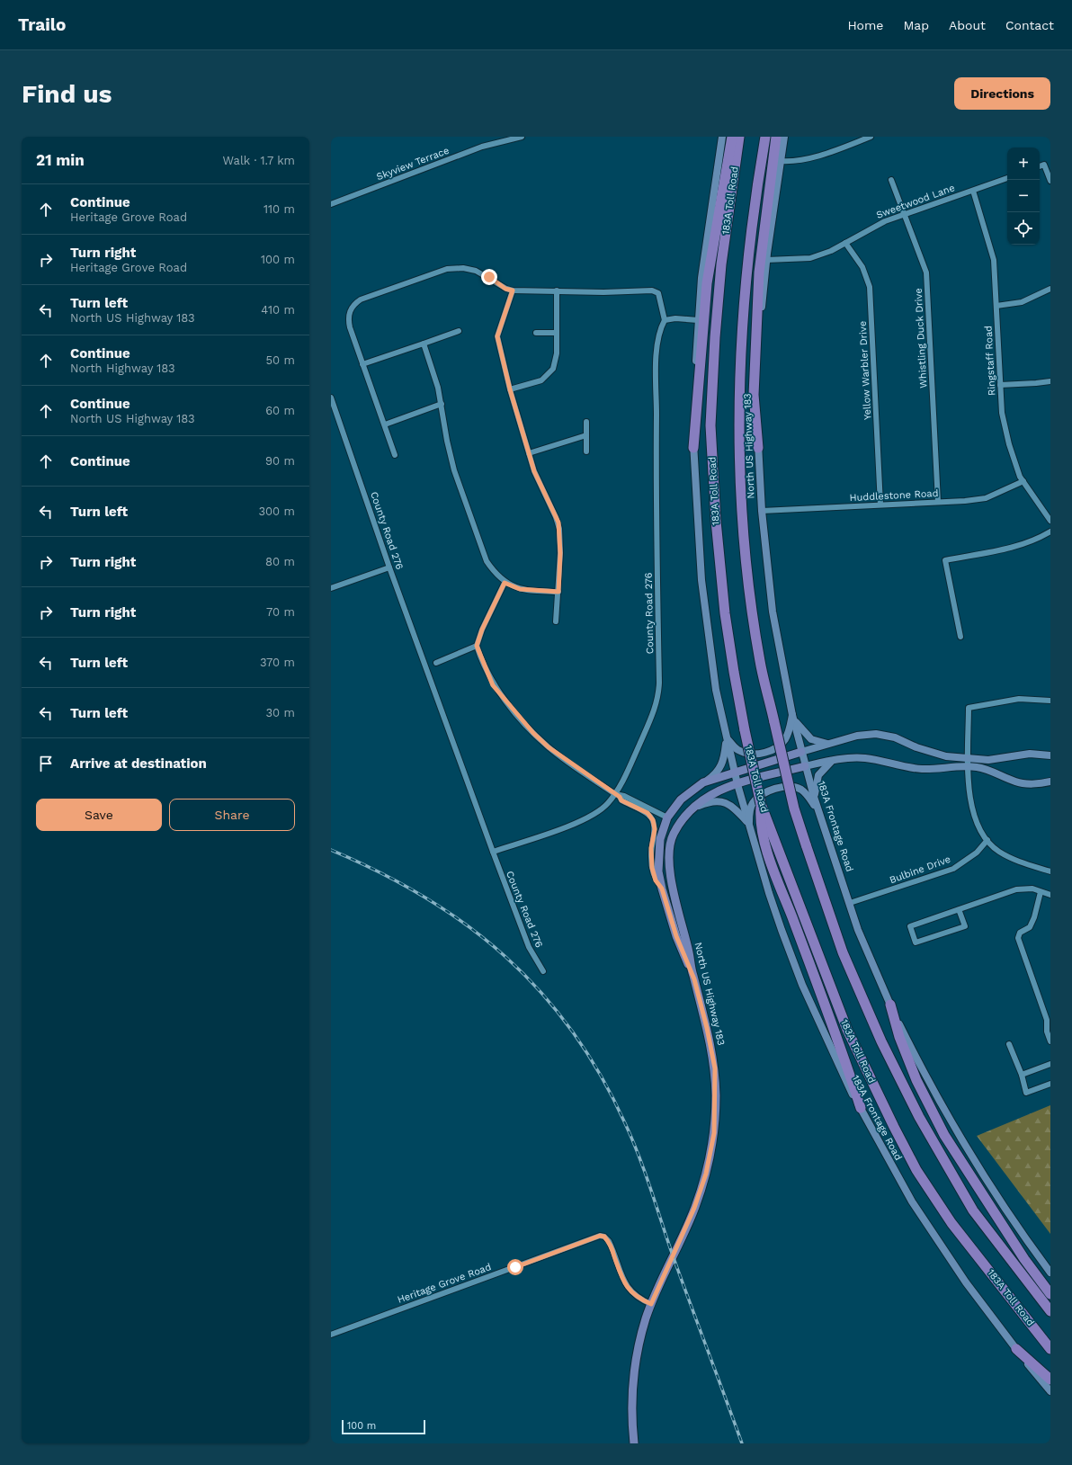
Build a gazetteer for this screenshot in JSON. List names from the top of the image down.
{
  "streets": {
    "highway": ["183A Toll Road"],
    "main road": ["North US Highway 183", "183A Frontage Road"],
    "street": [
      "Skyview Terrace",
      "Sweetwood Lane",
      "Whistling Duck Drive",
      "Ringstaff Road",
      "Yellow Warbler Drive",
      "Huddlestone Road",
      "County Road 276",
      "Bulbine Drive",
      "Heritage Grove Road"
    ]
  },
  "crossings": [
    ["Sweetwood Lane", "Whistling Duck Drive"],
    ["Sweetwood Lane", "Ringstaff Road"],
    ["Sweetwood Lane", "Yellow Warbler Drive"],
    ["Sweetwood Lane", "North US Highway 183"],
    ["Whistling Duck Drive", "Huddlestone Road"],
    ["Ringstaff Road", "Huddlestone Road"],
    ["Yellow Warbler Drive", "Huddlestone Road"],
    ["North US Highway 183", "Huddlestone Road"],
    ["North US Highway 183", "183A Frontage Road"],
    ["North US Highway 183", "Heritage Grove Road"],
    ["183A Frontage Road", "Bulbine Drive"]
  ],
  "scale_bar": "100 m",
  "page": {
    "header": "Trailo",
    "nav": [
      "Home",
      "Map",
      "About",
      "Contact"
    ],
    "buttons": [
      "Directions",
      ["Save", "Share"]
    ],
    "title": "Find us",
    "heading": ["21 min", "Walk · 1.7 km"],
    "map_buttons": ["+", "−"],
    "list": [
      ["Continue", "Heritage Grove Road", "110 m"],
      ["Turn right", "Heritage Grove Road", "100 m"],
      ["Turn left", "North US Highway 183", "410 m"],
      ["Continue", "North Highway 183", "50 m"],
      ["Continue", "North US Highway 183", "60 m"],
      ["Continue", "90 m"],
      ["Turn left", "300 m"],
      ["Turn right", "80 m"],
      ["Turn right", "70 m"],
      ["Turn left", "370 m"],
      ["Turn left", "30 m"],
      "Arrive at destination"
    ],
    "scale": "100 m"
  }
}
